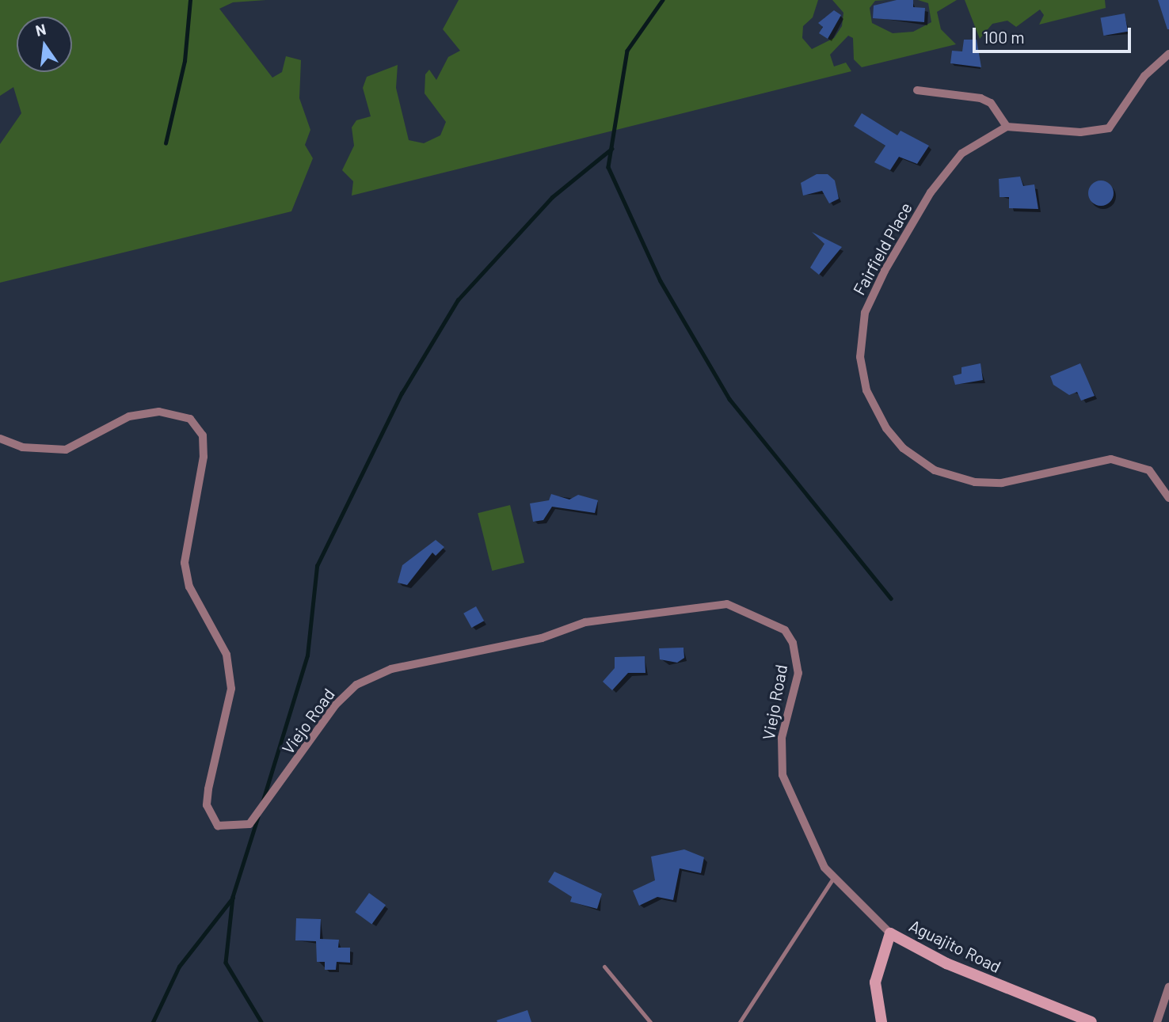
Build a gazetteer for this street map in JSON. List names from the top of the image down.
{
  "streets": {
    "street": ["Fairfield Place", "Viejo Road", "Aguajito Road"]
  },
  "crossings": [
    ["Viejo Road", "Aguajito Road"]
  ],
  "scale_bar": "100 m",
  "north": "top"
}
